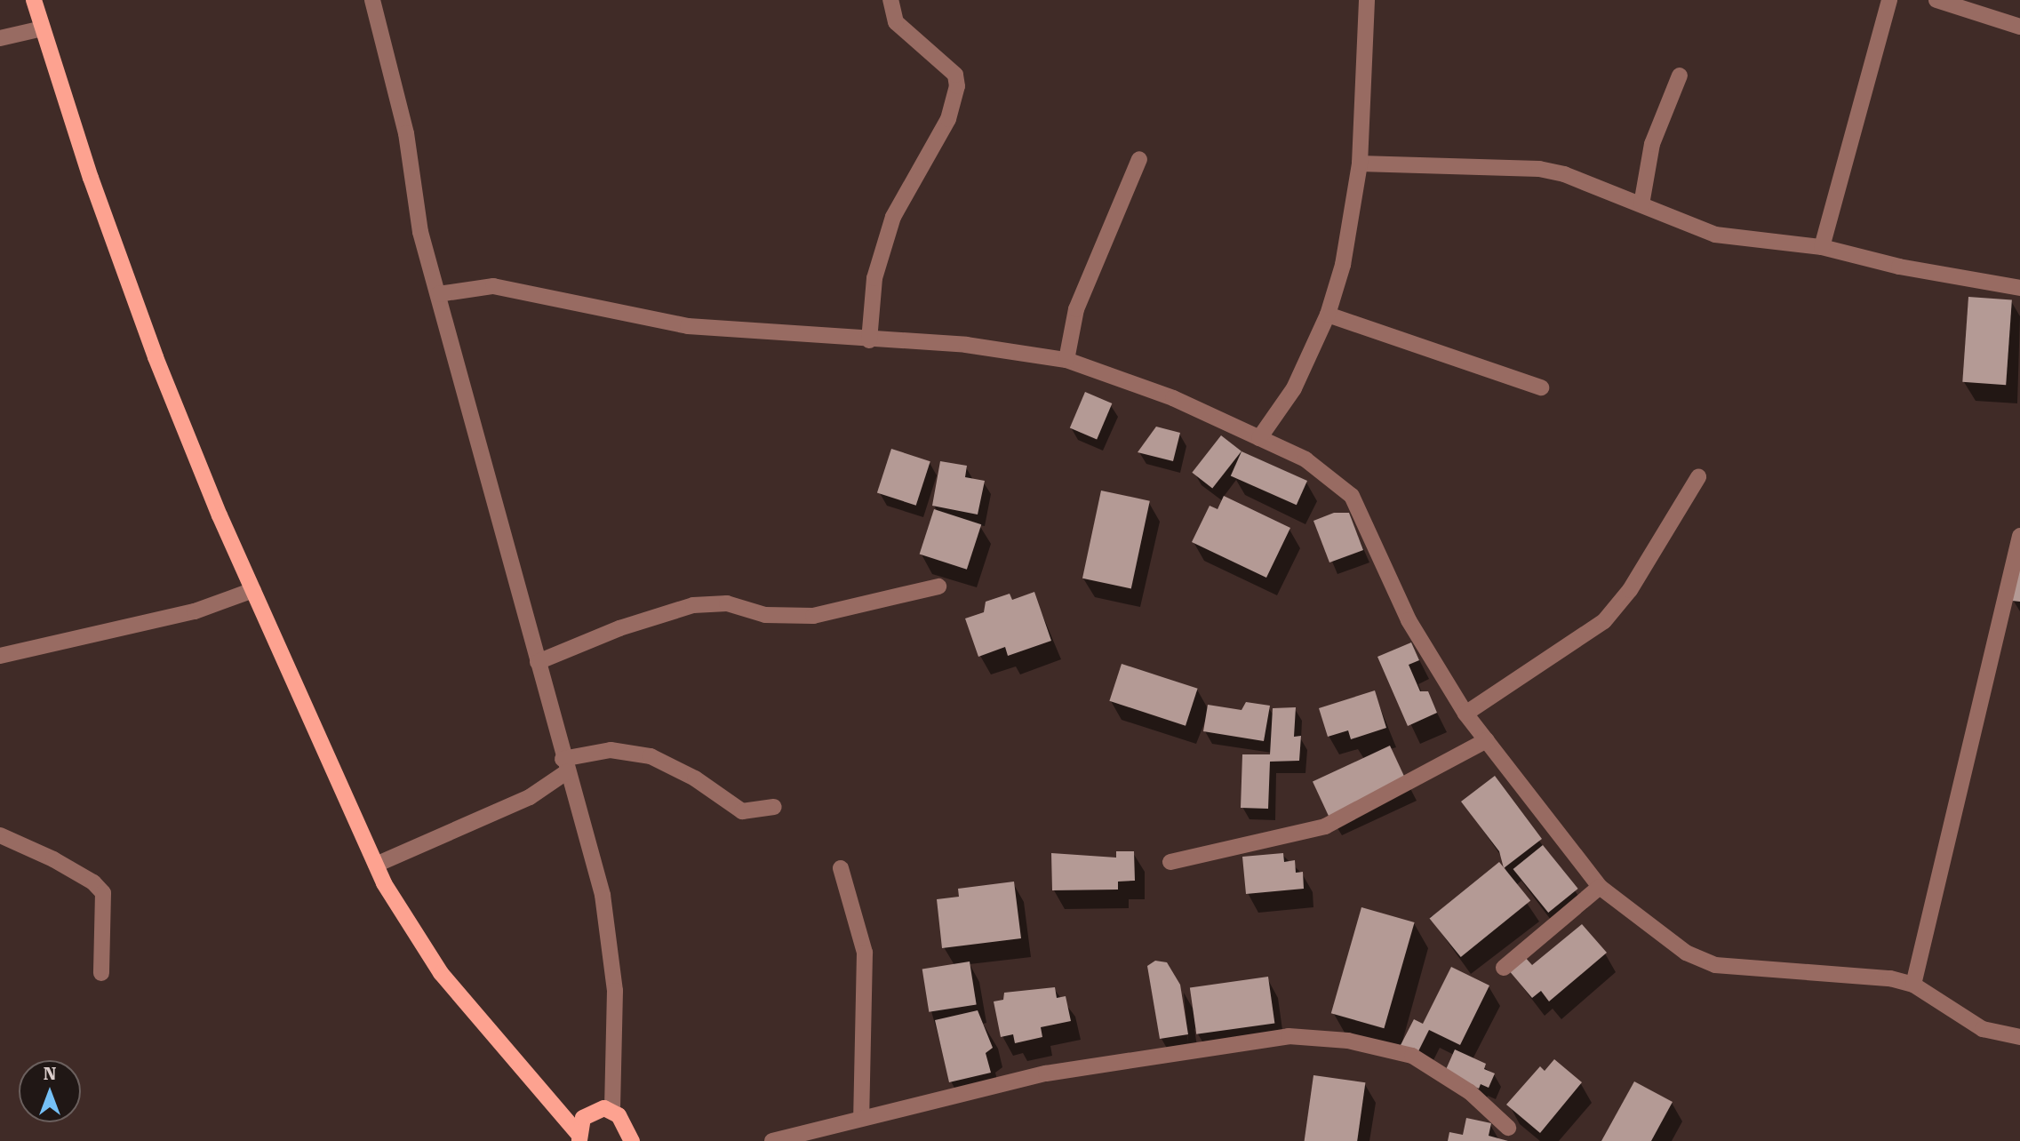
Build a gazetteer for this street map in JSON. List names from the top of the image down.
{
  "north": "top"
}
